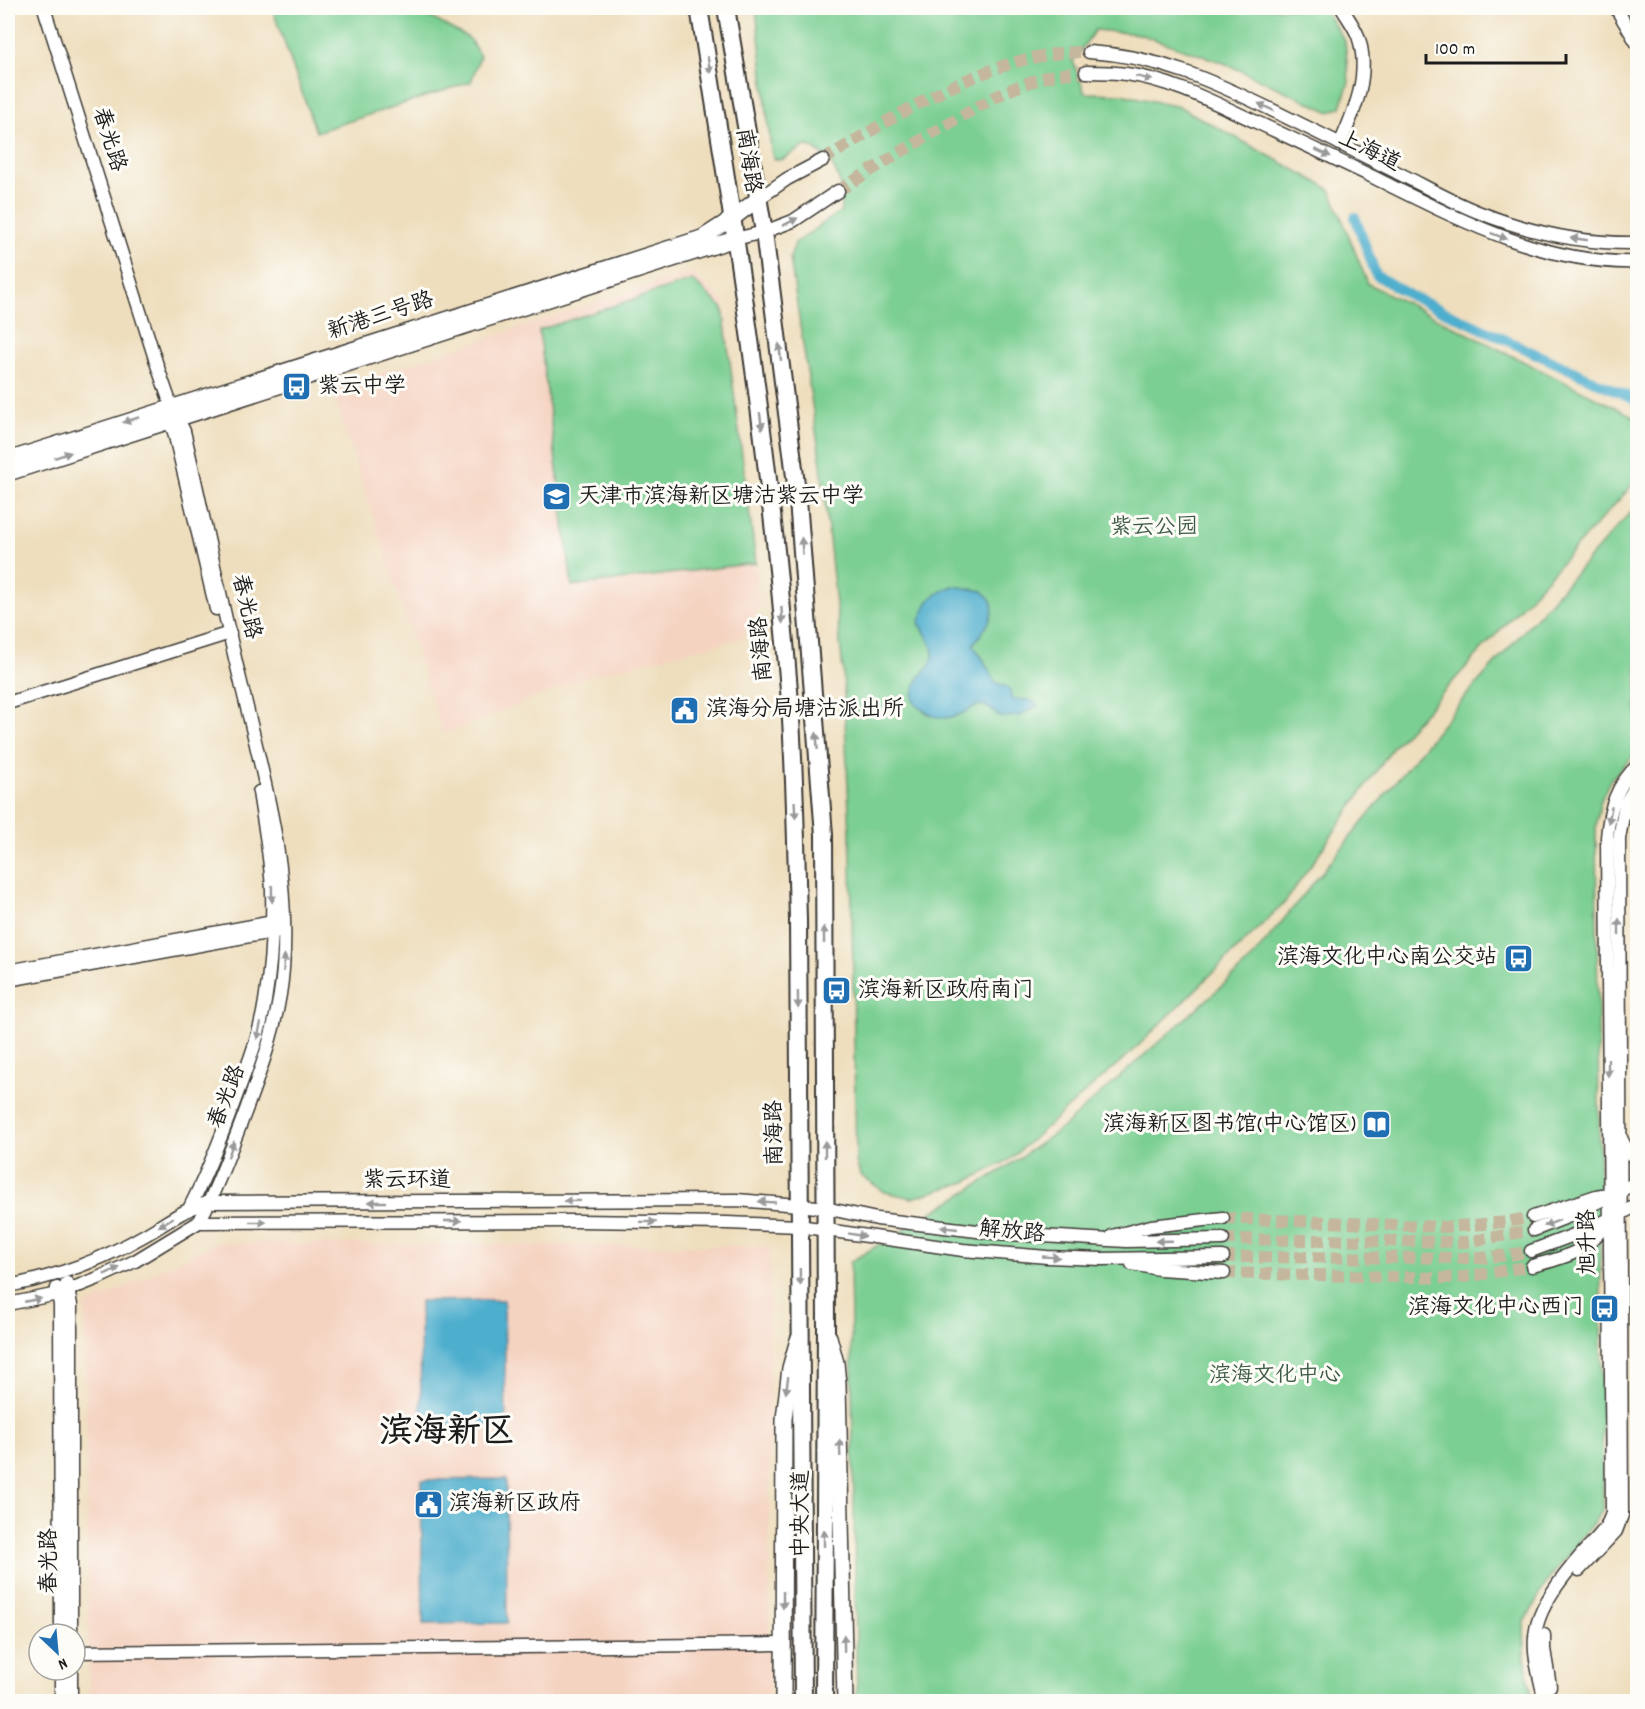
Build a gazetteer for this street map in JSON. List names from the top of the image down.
{
  "streets": {
    "highway": ["南海路", "中央大道"],
    "main road": ["新港三号路"],
    "street": [
      "春光路",
      "上海道",
      "紫云环道",
      "解放路",
      "旭升路"
    ]
  },
  "crossings": [
    ["春光路", "新港三号路"],
    ["春光路", "紫云环道"],
    ["南海路", "新港三号路"],
    ["南海路", "紫云环道"],
    ["南海路", "解放路"],
    ["南海路", "中央大道"],
    ["紫云环道", "解放路"]
  ],
  "districts": ["滨海新区"],
  "parks": ["紫云公园", "滨海文化中心"],
  "places": {
    "bus stop": [
      "紫云中学",
      "滨海文化中心南公交站",
      "滨海新区政府南门",
      "滨海文化中心西门"
    ],
    "school or university": ["天津市滨海新区塘沽紫云中学"],
    "public building": ["滨海分局塘沽派出所", "滨海新区政府"],
    "library": ["滨海新区图书馆(中心馆区)"]
  },
  "scale_bar": "100 m",
  "north": "bottom right"
}
